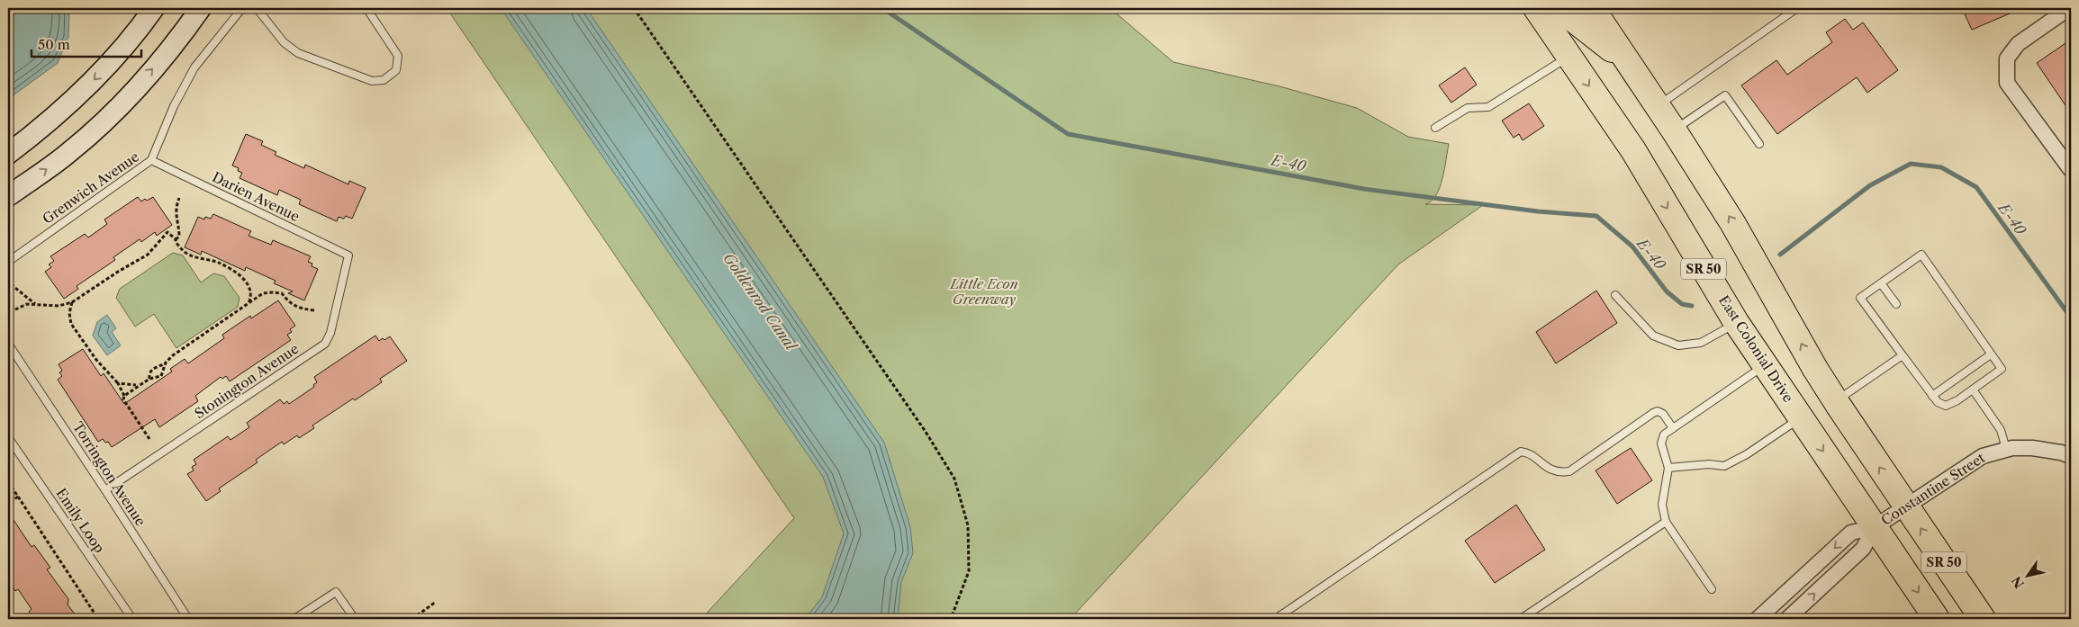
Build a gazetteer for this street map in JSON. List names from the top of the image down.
{
  "streets": {
    "highway": ["SR 50", "East Colonial Drive"],
    "street": ["Constantine Street"],
    "lane": [
      "Grenwich Avenue",
      "Darien Avenue",
      "Stonington Avenue",
      "Torrington Avenue",
      "Emily Loop"
    ]
  },
  "crossings": [
    ["Grenwich Avenue", "Darien Avenue"],
    ["Darien Avenue", "Stonington Avenue"],
    ["SR 50", "Constantine Street"],
    ["East Colonial Drive", "Constantine Street"],
    ["Stonington Avenue", "Torrington Avenue"]
  ],
  "water": ["E-40", "Goldenrod Canal"],
  "parks": ["Little Econ Greenway"],
  "scale_bar": "50 m",
  "north": "bottom left"
}
